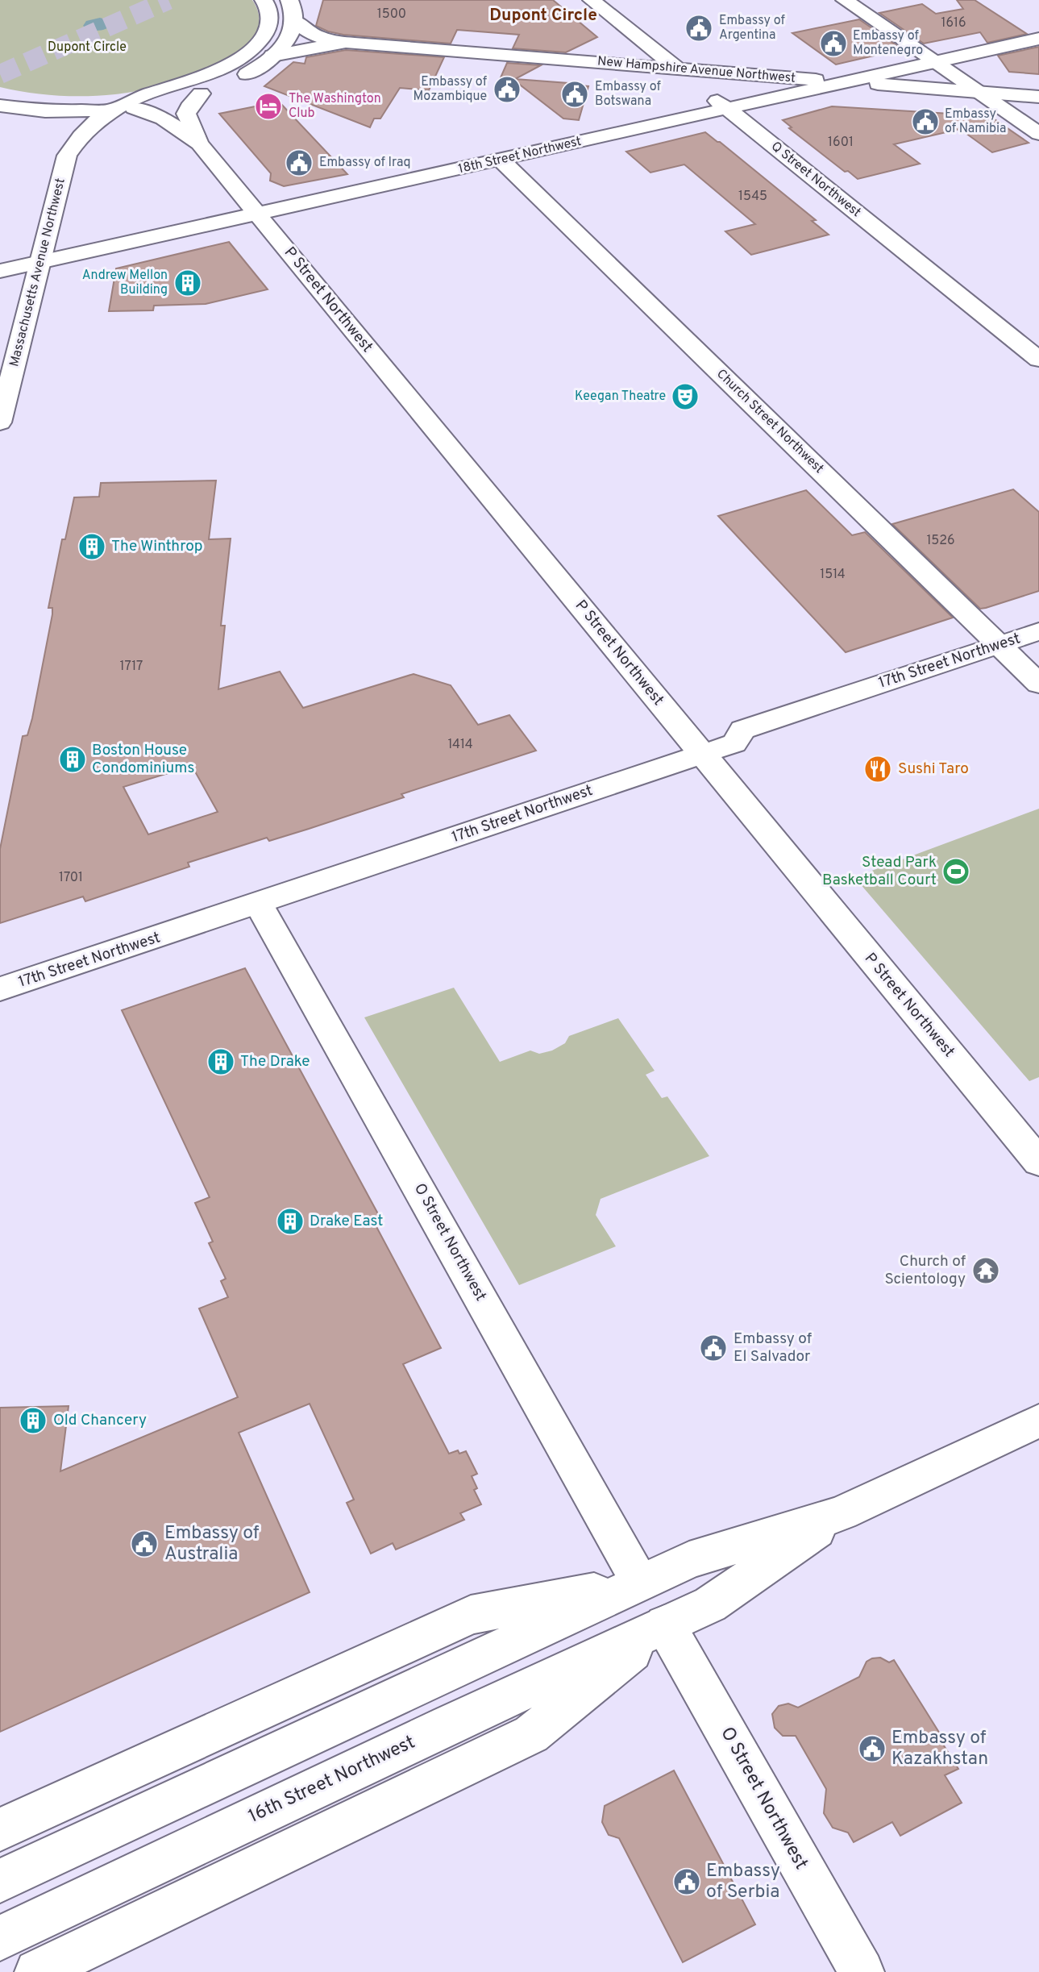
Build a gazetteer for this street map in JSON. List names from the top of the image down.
{
  "streets": {
    "main road": [
      "New Hampshire Avenue Northwest",
      "18th Street Northwest",
      "Q Street Northwest",
      "Massachusetts Avenue Northwest",
      "P Street Northwest",
      "Church Street Northwest",
      "17th Street Northwest",
      "O Street Northwest",
      "16th Street Northwest"
    ]
  },
  "crossings": [
    ["New Hampshire Avenue Northwest", "18th Street Northwest"],
    ["New Hampshire Avenue Northwest", "Q Street Northwest"],
    ["18th Street Northwest", "Q Street Northwest"],
    ["18th Street Northwest", "Massachusetts Avenue Northwest"],
    ["18th Street Northwest", "P Street Northwest"],
    ["18th Street Northwest", "Church Street Northwest"],
    ["P Street Northwest", "17th Street Northwest"],
    ["Church Street Northwest", "17th Street Northwest"],
    ["17th Street Northwest", "O Street Northwest"],
    ["O Street Northwest", "16th Street Northwest"]
  ],
  "districts": ["Dupont Circle"],
  "parks": ["Dupont Circle"],
  "places": {
    "public building": [
      "Embassy of Argentina",
      "Embassy of Montenegro",
      "Embassy of Mozambique",
      "Embassy of Botswana",
      "Embassy of Namibia",
      "Embassy of Iraq",
      "Embassy of El Salvador",
      "Embassy of Australia",
      "Embassy of Kazakhstan",
      "Embassy of Serbia"
    ],
    "hotel": ["The Washington Club"],
    "building": [
      "Andrew Mellon Building",
      "The Winthrop",
      "Boston House Condominiums",
      "The Drake",
      "Drake East",
      "Old Chancery"
    ],
    "theatre": ["Keegan Theatre"],
    "restaurant": ["Sushi Taro"],
    "sports": ["Stead Park Basketball Court"],
    "temple": ["Church of Scientology"]
  },
  "house_numbers": [
    "1500",
    "1616",
    "1601",
    "1545",
    "1526",
    "1514",
    "1717",
    "1414",
    "1701"
  ]
}
